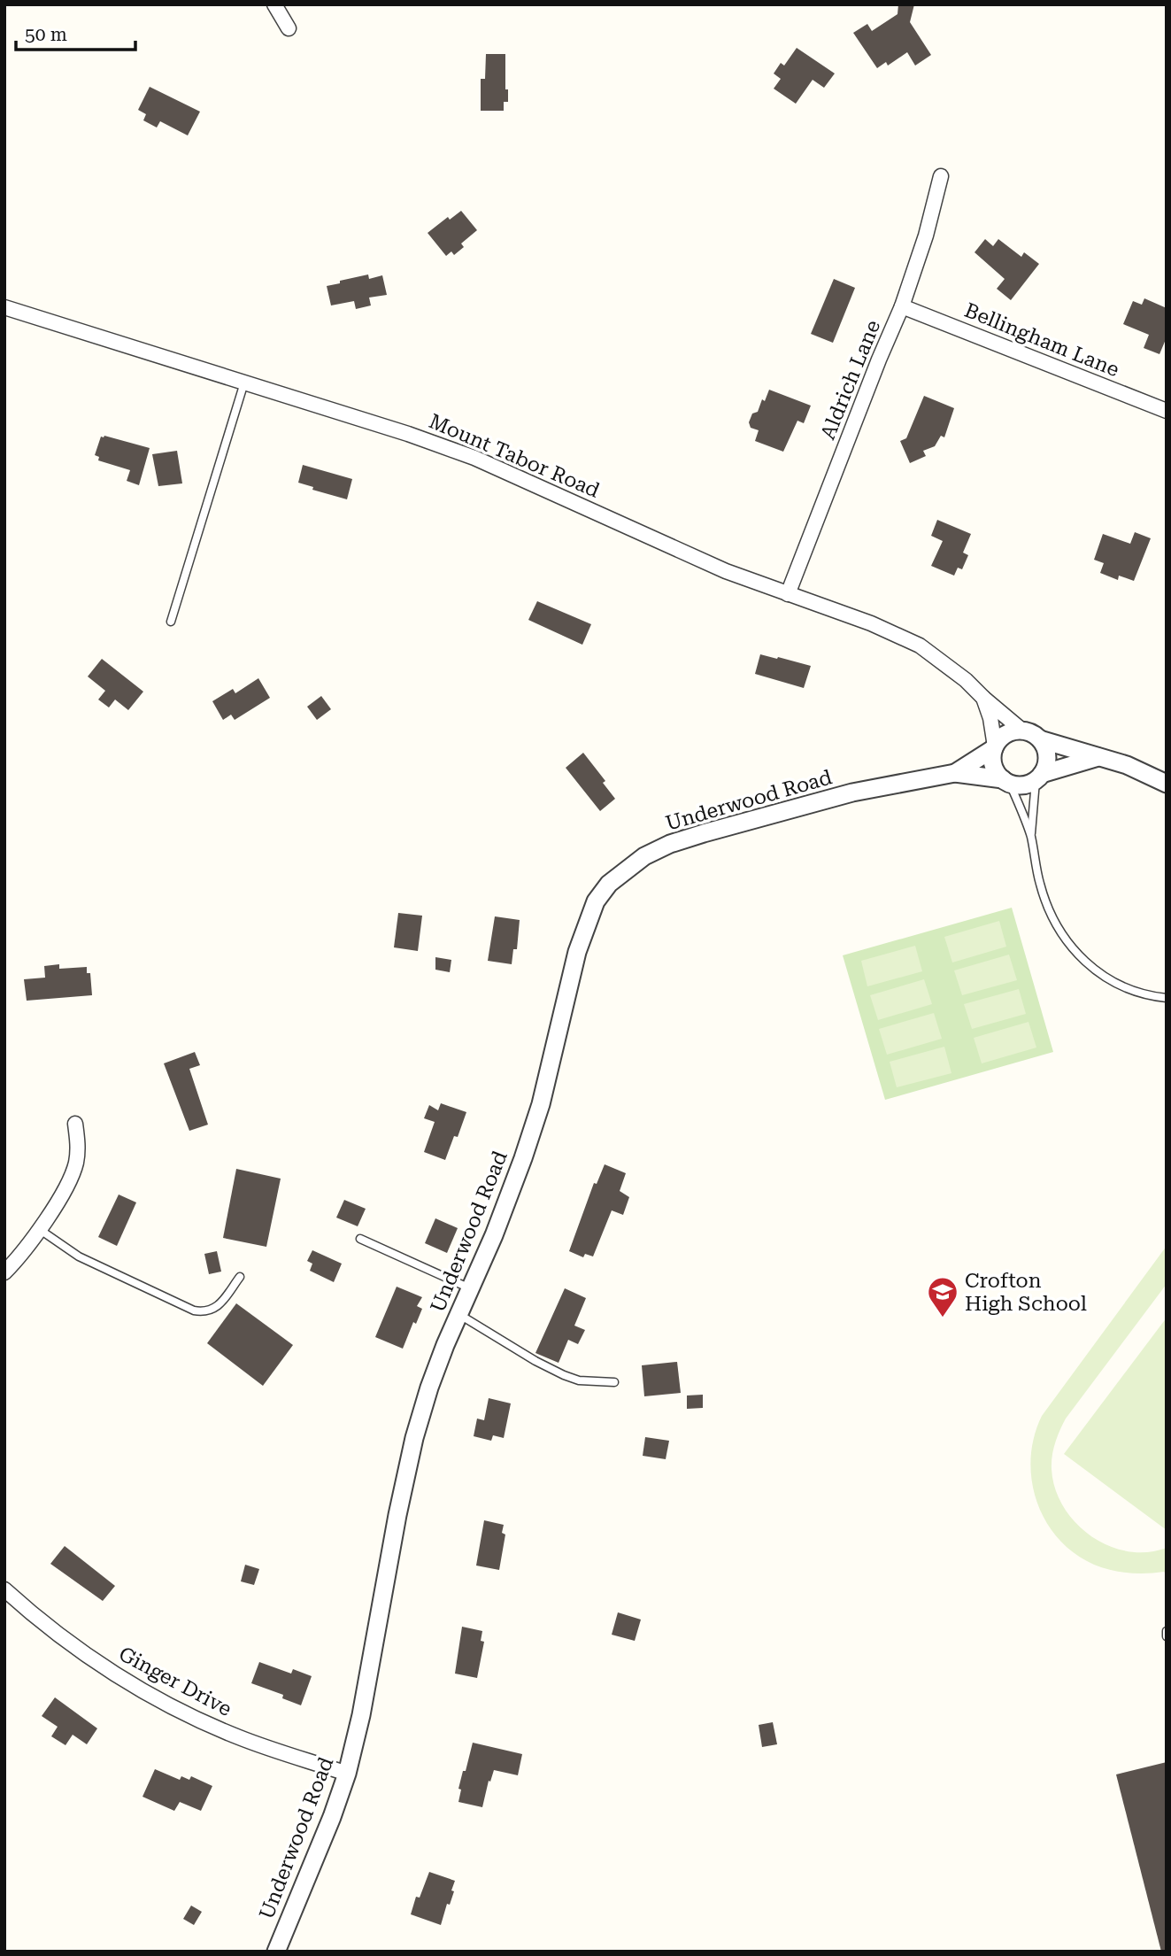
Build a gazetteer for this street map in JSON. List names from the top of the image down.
{
  "streets": {
    "street": [
      "Bellingham Lane",
      "Aldrich Lane",
      "Mount Tabor Road",
      "Underwood Road",
      "Ginger Drive"
    ]
  },
  "crossings": [
    ["Bellingham Lane", "Aldrich Lane"],
    ["Aldrich Lane", "Mount Tabor Road"],
    ["Mount Tabor Road", "Underwood Road"],
    ["Underwood Road", "Ginger Drive"]
  ],
  "places": {
    "school or university": ["Crofton High School"]
  },
  "scale_bar": "50 m"
}
